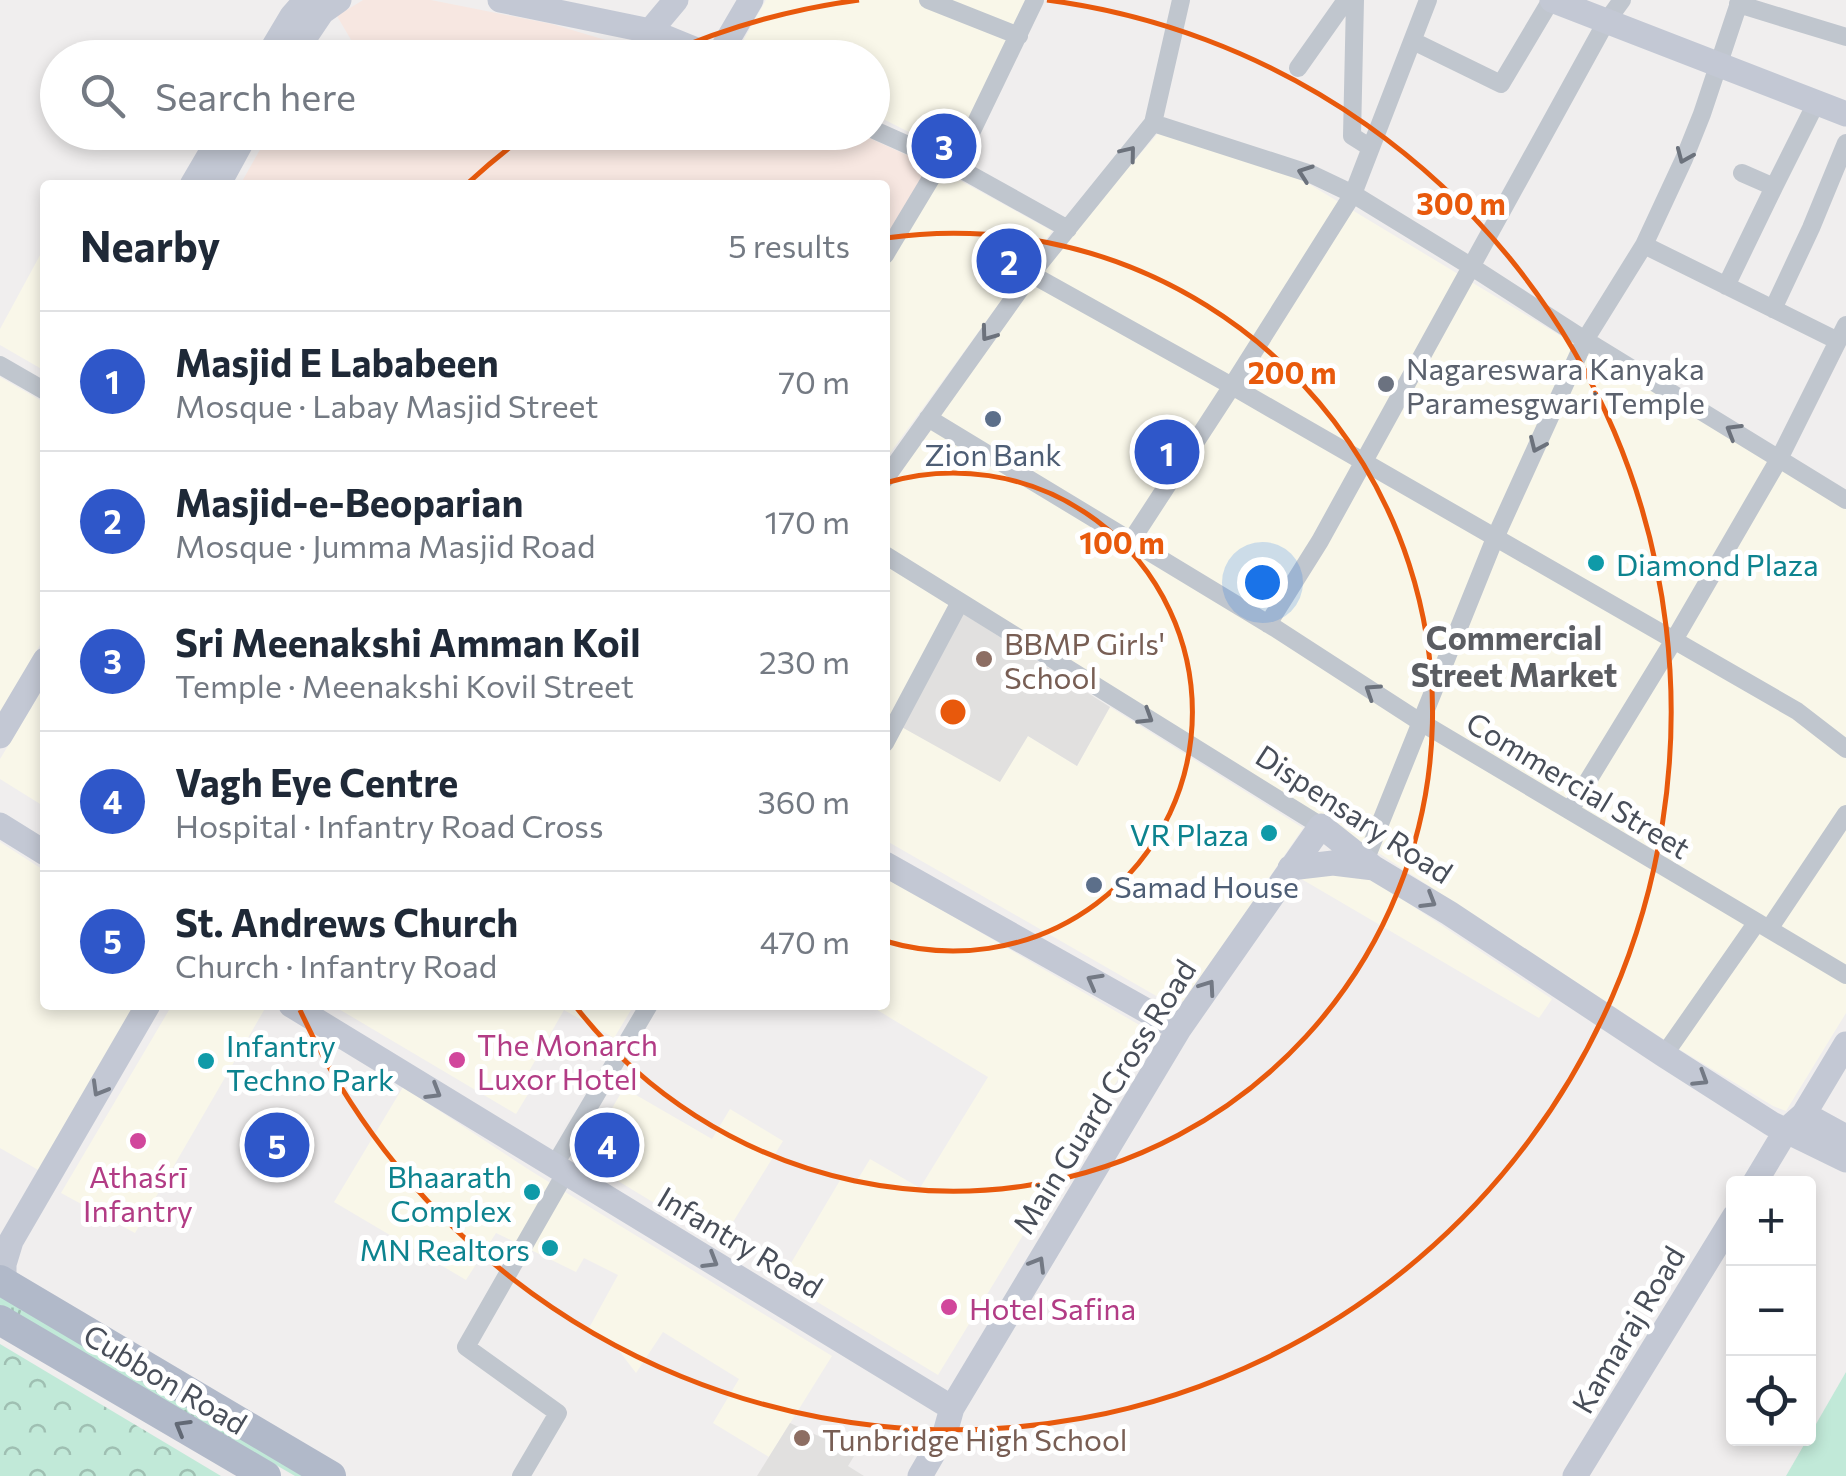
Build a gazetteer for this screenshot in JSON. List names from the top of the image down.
{
  "streets": {
    "main road": ["Cubbon Road"],
    "street": [
      "Commercial Street",
      "Dispensary Road",
      "Main Guard Cross Road",
      "Infantry Road",
      "Kamaraj Road"
    ]
  },
  "crossings": [
    ["Dispensary Road", "Main Guard Cross Road"],
    ["Main Guard Cross Road", "Infantry Road"]
  ],
  "one_way": ["Dispensary Road", "Main Guard Cross Road", "Infantry Road"],
  "districts": ["Commercial Street Market"],
  "places": [
    "Nagareswara Kanyaka Paramesgwari Temple",
    "Zion Bank",
    "Diamond Plaza",
    "BBMP Girls' School",
    "VR Plaza",
    "Samad House",
    "The Monarch Luxor Hotel",
    "Infantry Techno Park",
    "Athaśrī Infantry",
    "Bhaarath Complex",
    "MN Realtors",
    "Hotel Safina",
    "Tunbridge High School"
  ],
  "page": {
    "search": "Search here",
    "pins": [
      "3",
      "2",
      "1",
      "4",
      "5"
    ],
    "heading": ["Nearby", "5 results"],
    "list": [
      {
        "mark": "1",
        "name": "Masjid E Lababeen",
        "note": "Mosque · Labay Masjid Street",
        "value": "70 m"
      },
      {
        "mark": "2",
        "name": "Masjid-e-Beoparian",
        "note": "Mosque · Jumma Masjid Road",
        "value": "170 m"
      },
      {
        "mark": "3",
        "name": "Sri Meenakshi Amman Koil",
        "note": "Temple · Meenakshi Kovil Street",
        "value": "230 m"
      },
      {
        "mark": "4",
        "name": "Vagh Eye Centre",
        "note": "Hospital · Infantry Road Cross",
        "value": "360 m"
      },
      {
        "mark": "5",
        "name": "St. Andrews Church",
        "note": "Church · Infantry Road",
        "value": "470 m"
      }
    ],
    "map_buttons": ["+", "−"]
  },
  "rings": ["300 m", "200 m", "100 m"]
}
